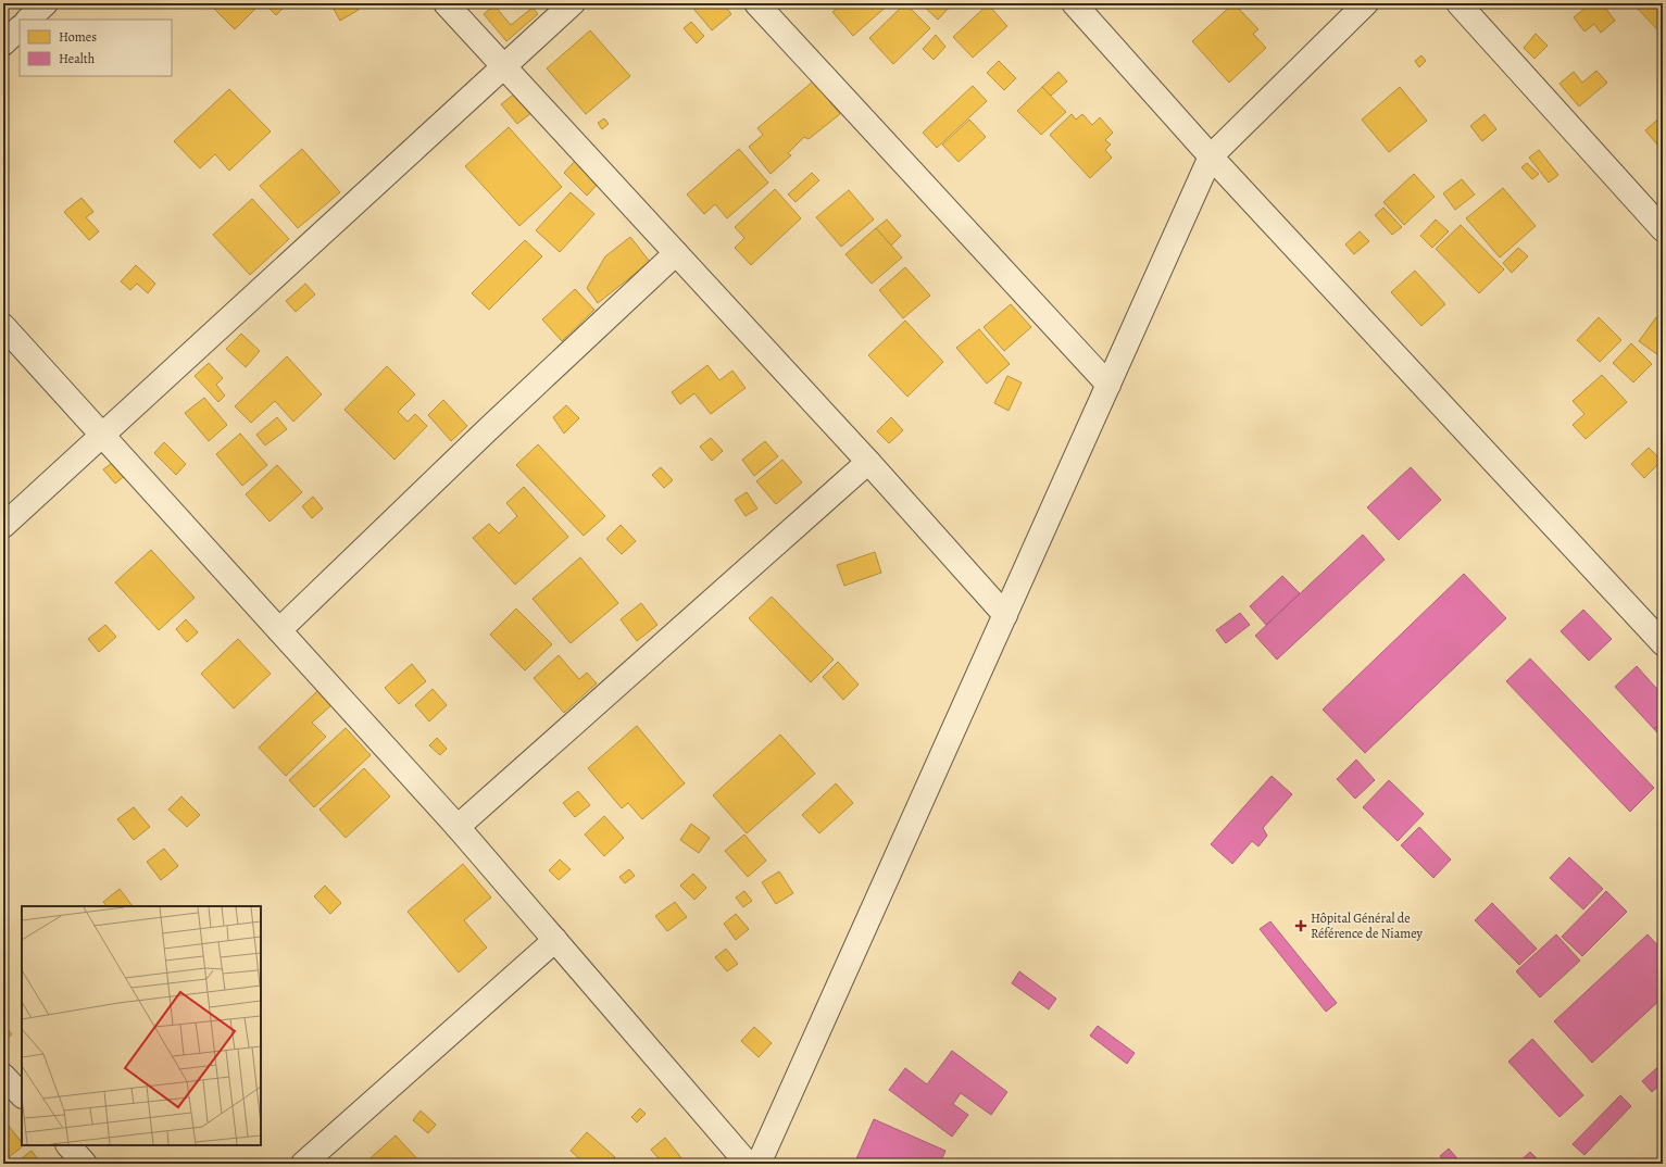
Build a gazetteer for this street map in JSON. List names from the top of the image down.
{
  "places": {
    "health": ["Hôpital Général de Référence de Niamey"]
  },
  "legend": ["Homes", "Health"]
}
